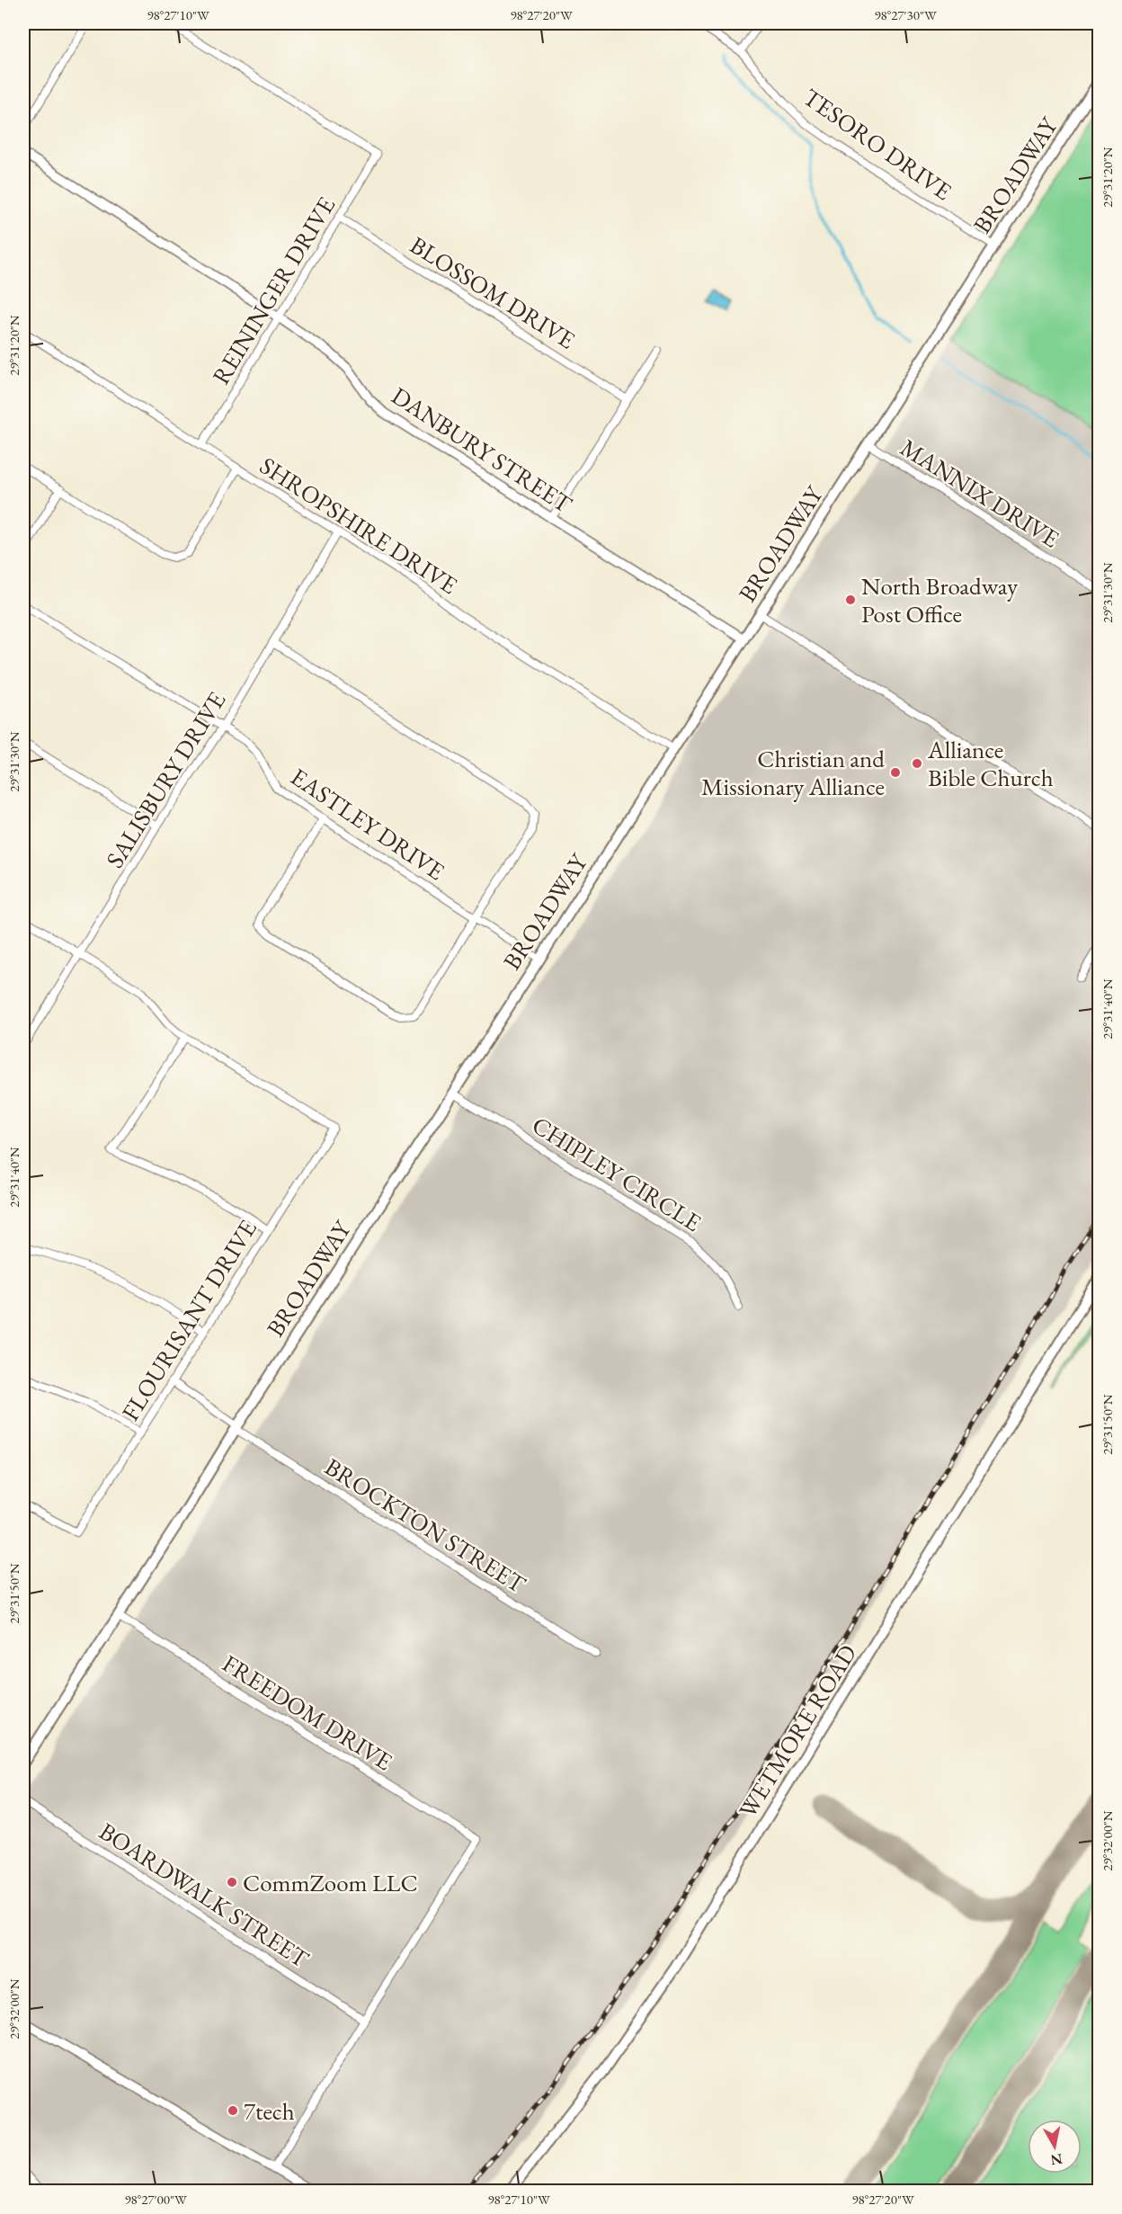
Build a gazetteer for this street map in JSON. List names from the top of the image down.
{
  "streets": {
    "main road": ["BROADWAY", "WETMORE ROAD"],
    "street": [
      "TESORO DRIVE",
      "REININGER DRIVE",
      "BLOSSOM DRIVE",
      "DANBURY STREET",
      "MANNIX DRIVE",
      "SHROPSHIRE DRIVE",
      "SALISBURY DRIVE",
      "EASTLEY DRIVE",
      "CHIPLEY CIRCLE",
      "FLOURISANT DRIVE",
      "BROCKTON STREET",
      "FREEDOM DRIVE",
      "BOARDWALK STREET"
    ]
  },
  "crossings": [
    ["TESORO DRIVE", "BROADWAY"],
    ["BROADWAY", "DANBURY STREET"],
    ["BROADWAY", "MANNIX DRIVE"],
    ["BROADWAY", "SHROPSHIRE DRIVE"],
    ["BROADWAY", "EASTLEY DRIVE"],
    ["BROADWAY", "CHIPLEY CIRCLE"],
    ["BROADWAY", "BROCKTON STREET"],
    ["BROADWAY", "FREEDOM DRIVE"],
    ["REININGER DRIVE", "BLOSSOM DRIVE"],
    ["REININGER DRIVE", "DANBURY STREET"],
    ["REININGER DRIVE", "SHROPSHIRE DRIVE"],
    ["SHROPSHIRE DRIVE", "SALISBURY DRIVE"],
    ["SALISBURY DRIVE", "EASTLEY DRIVE"],
    ["FLOURISANT DRIVE", "BROCKTON STREET"],
    ["FREEDOM DRIVE", "BOARDWALK STREET"]
  ],
  "places": [
    "North Broadway Post Office",
    "Alliance Bible Church",
    "Christian and Missionary Alliance",
    "CommZoom LLC",
    "7tech"
  ],
  "north": "bottom",
  "coordinates": [
    "98°27'10\"W",
    "98°27'20\"W",
    "98°27'30\"W",
    "29°31'20\"N",
    "29°31'30\"N",
    "29°31'40\"N",
    "29°31'50\"N",
    "29°32'00\"N",
    "98°27'00\"W"
  ]
}
